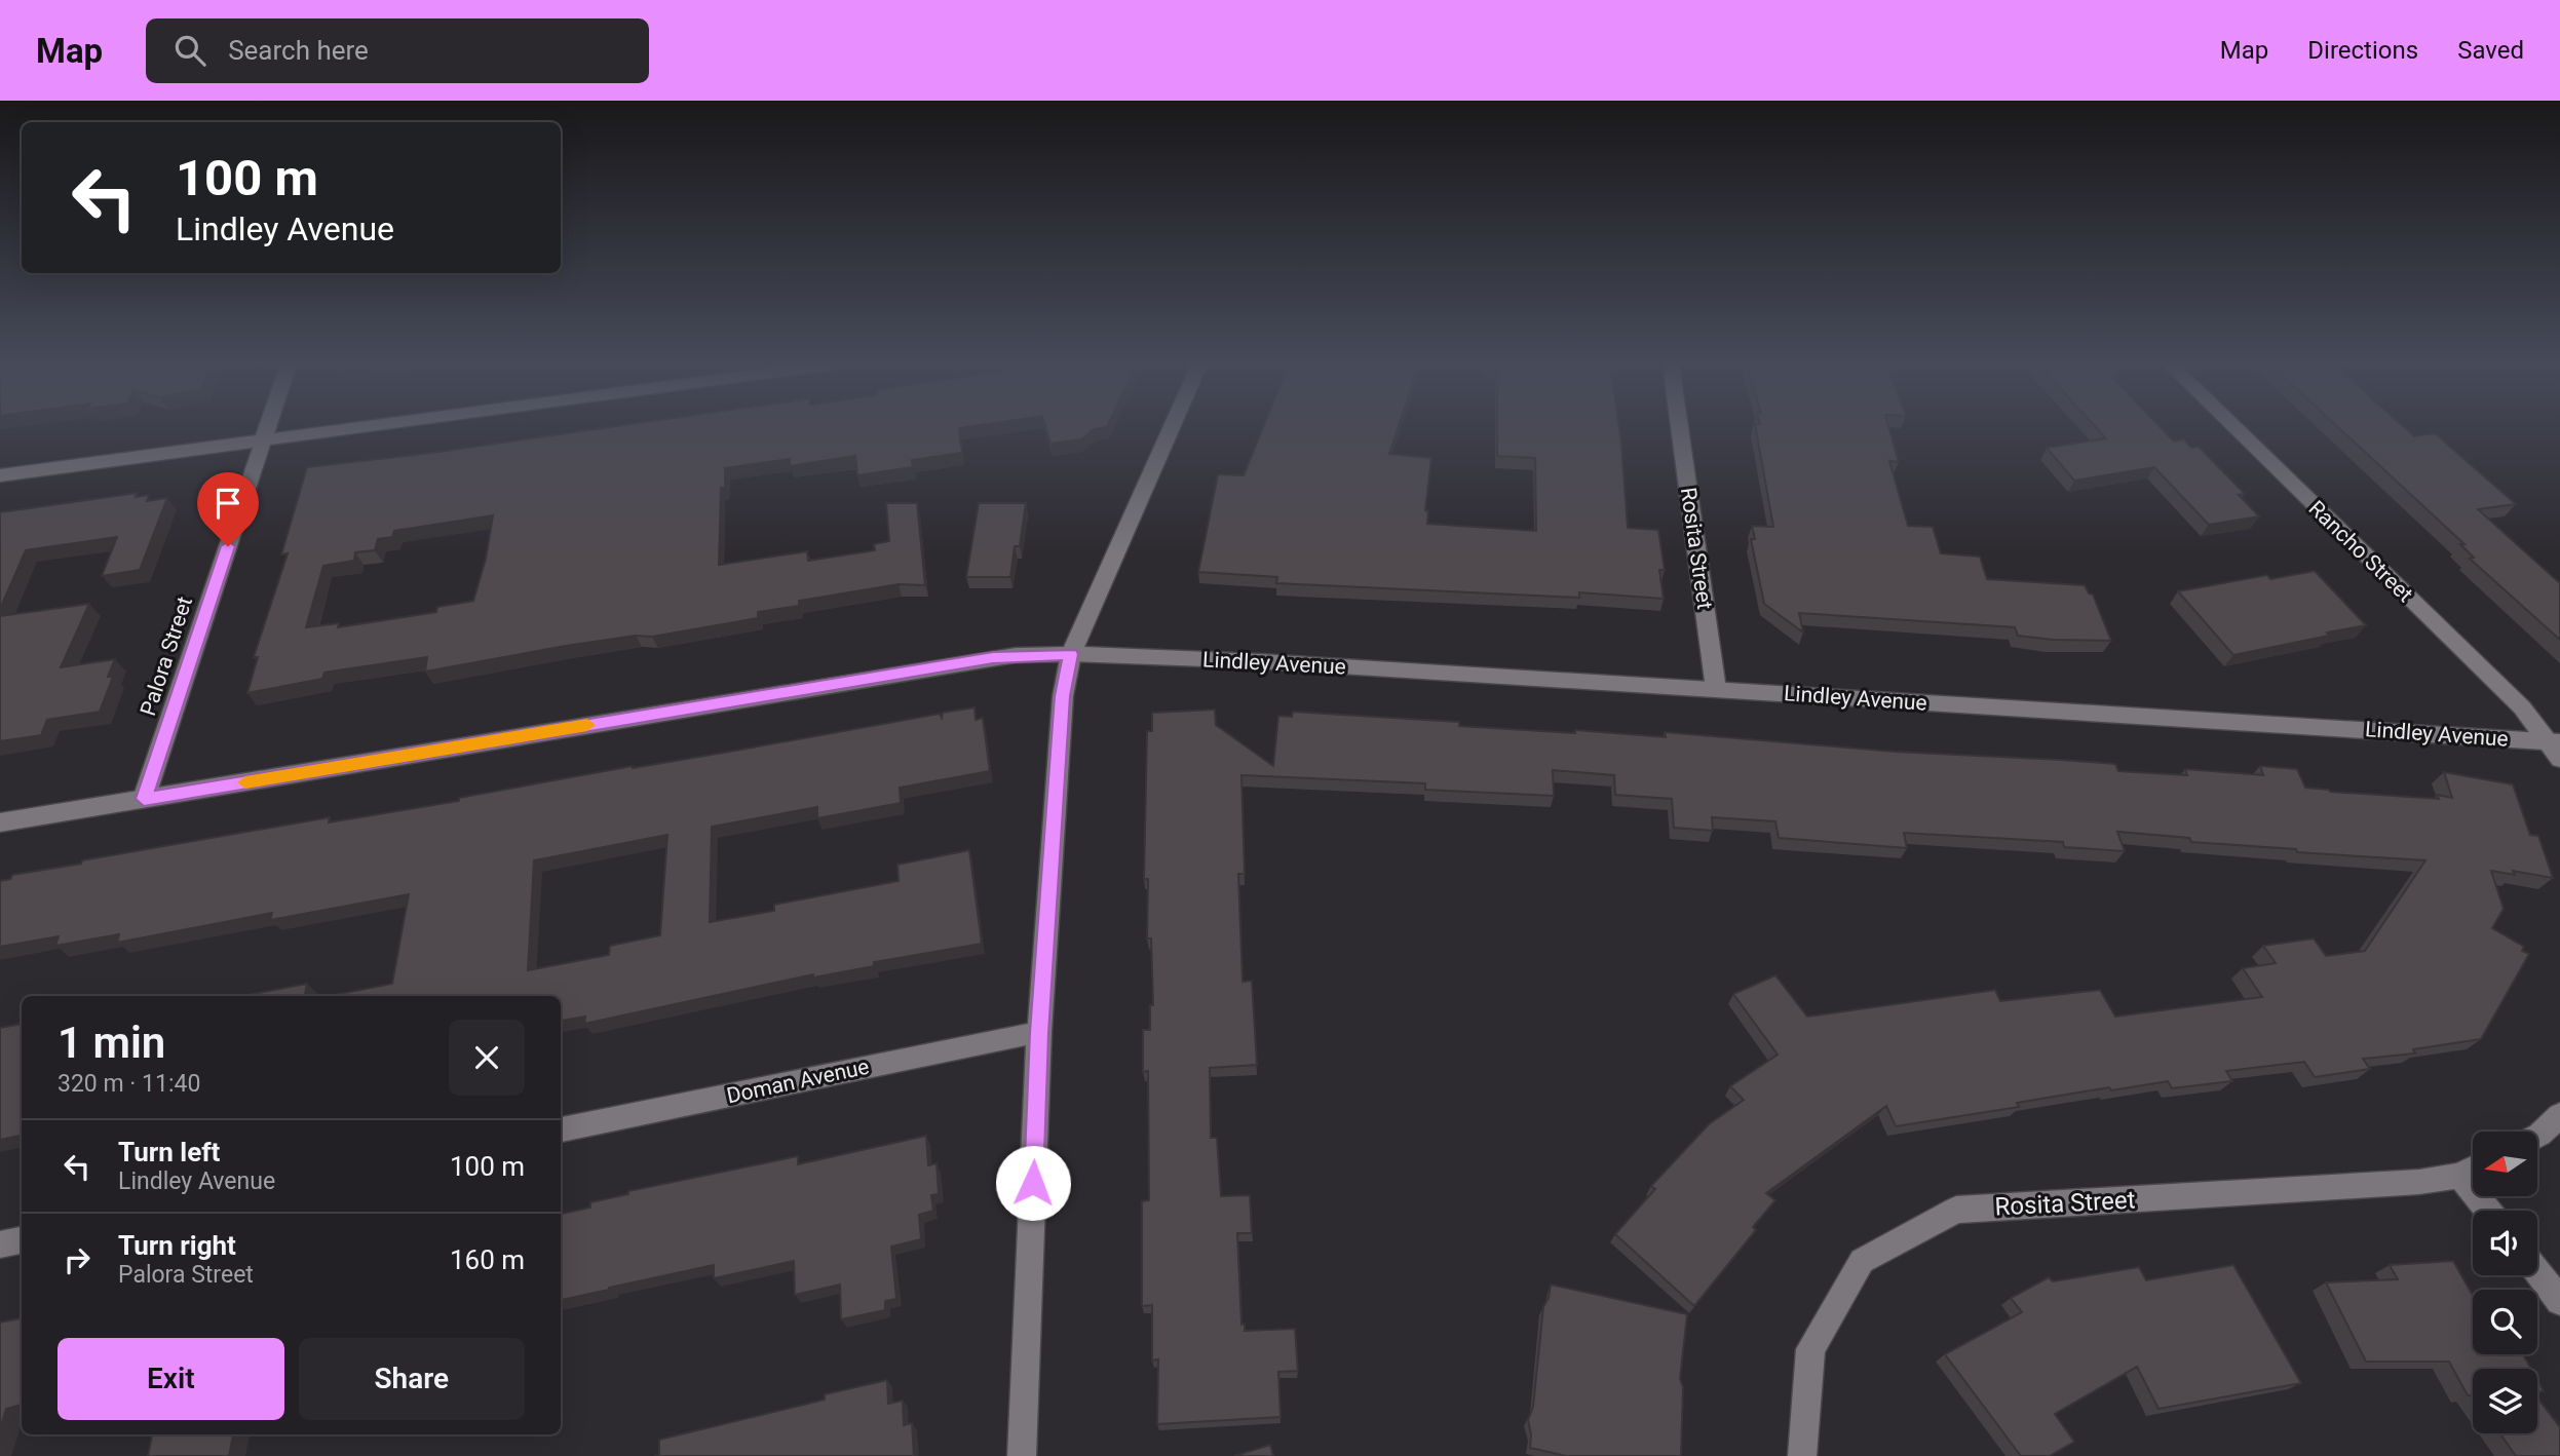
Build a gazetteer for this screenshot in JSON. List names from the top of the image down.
{
  "streets": {
    "street": [
      "Rosita Street",
      "Rancho Street",
      "Palora Street",
      "Lindley Avenue",
      "Doman Avenue"
    ]
  },
  "crossings": [
    ["Rosita Street", "Lindley Avenue"],
    ["Rancho Street", "Lindley Avenue"],
    ["Palora Street", "Lindley Avenue"]
  ],
  "north": "left",
  "page": {
    "header": "Map",
    "search": "Search here",
    "nav": ["Map", "Directions", "Saved"],
    "turn": ["100 m", "Lindley Avenue"],
    "heading": ["1 min", "320 m · 11:40"],
    "list": [
      {
        "name": "Turn left",
        "note": "Lindley Avenue",
        "value": "100 m"
      },
      {
        "name": "Turn right",
        "note": "Palora Street",
        "value": "160 m"
      }
    ],
    "buttons": ["Exit", "Share"]
  }
}
